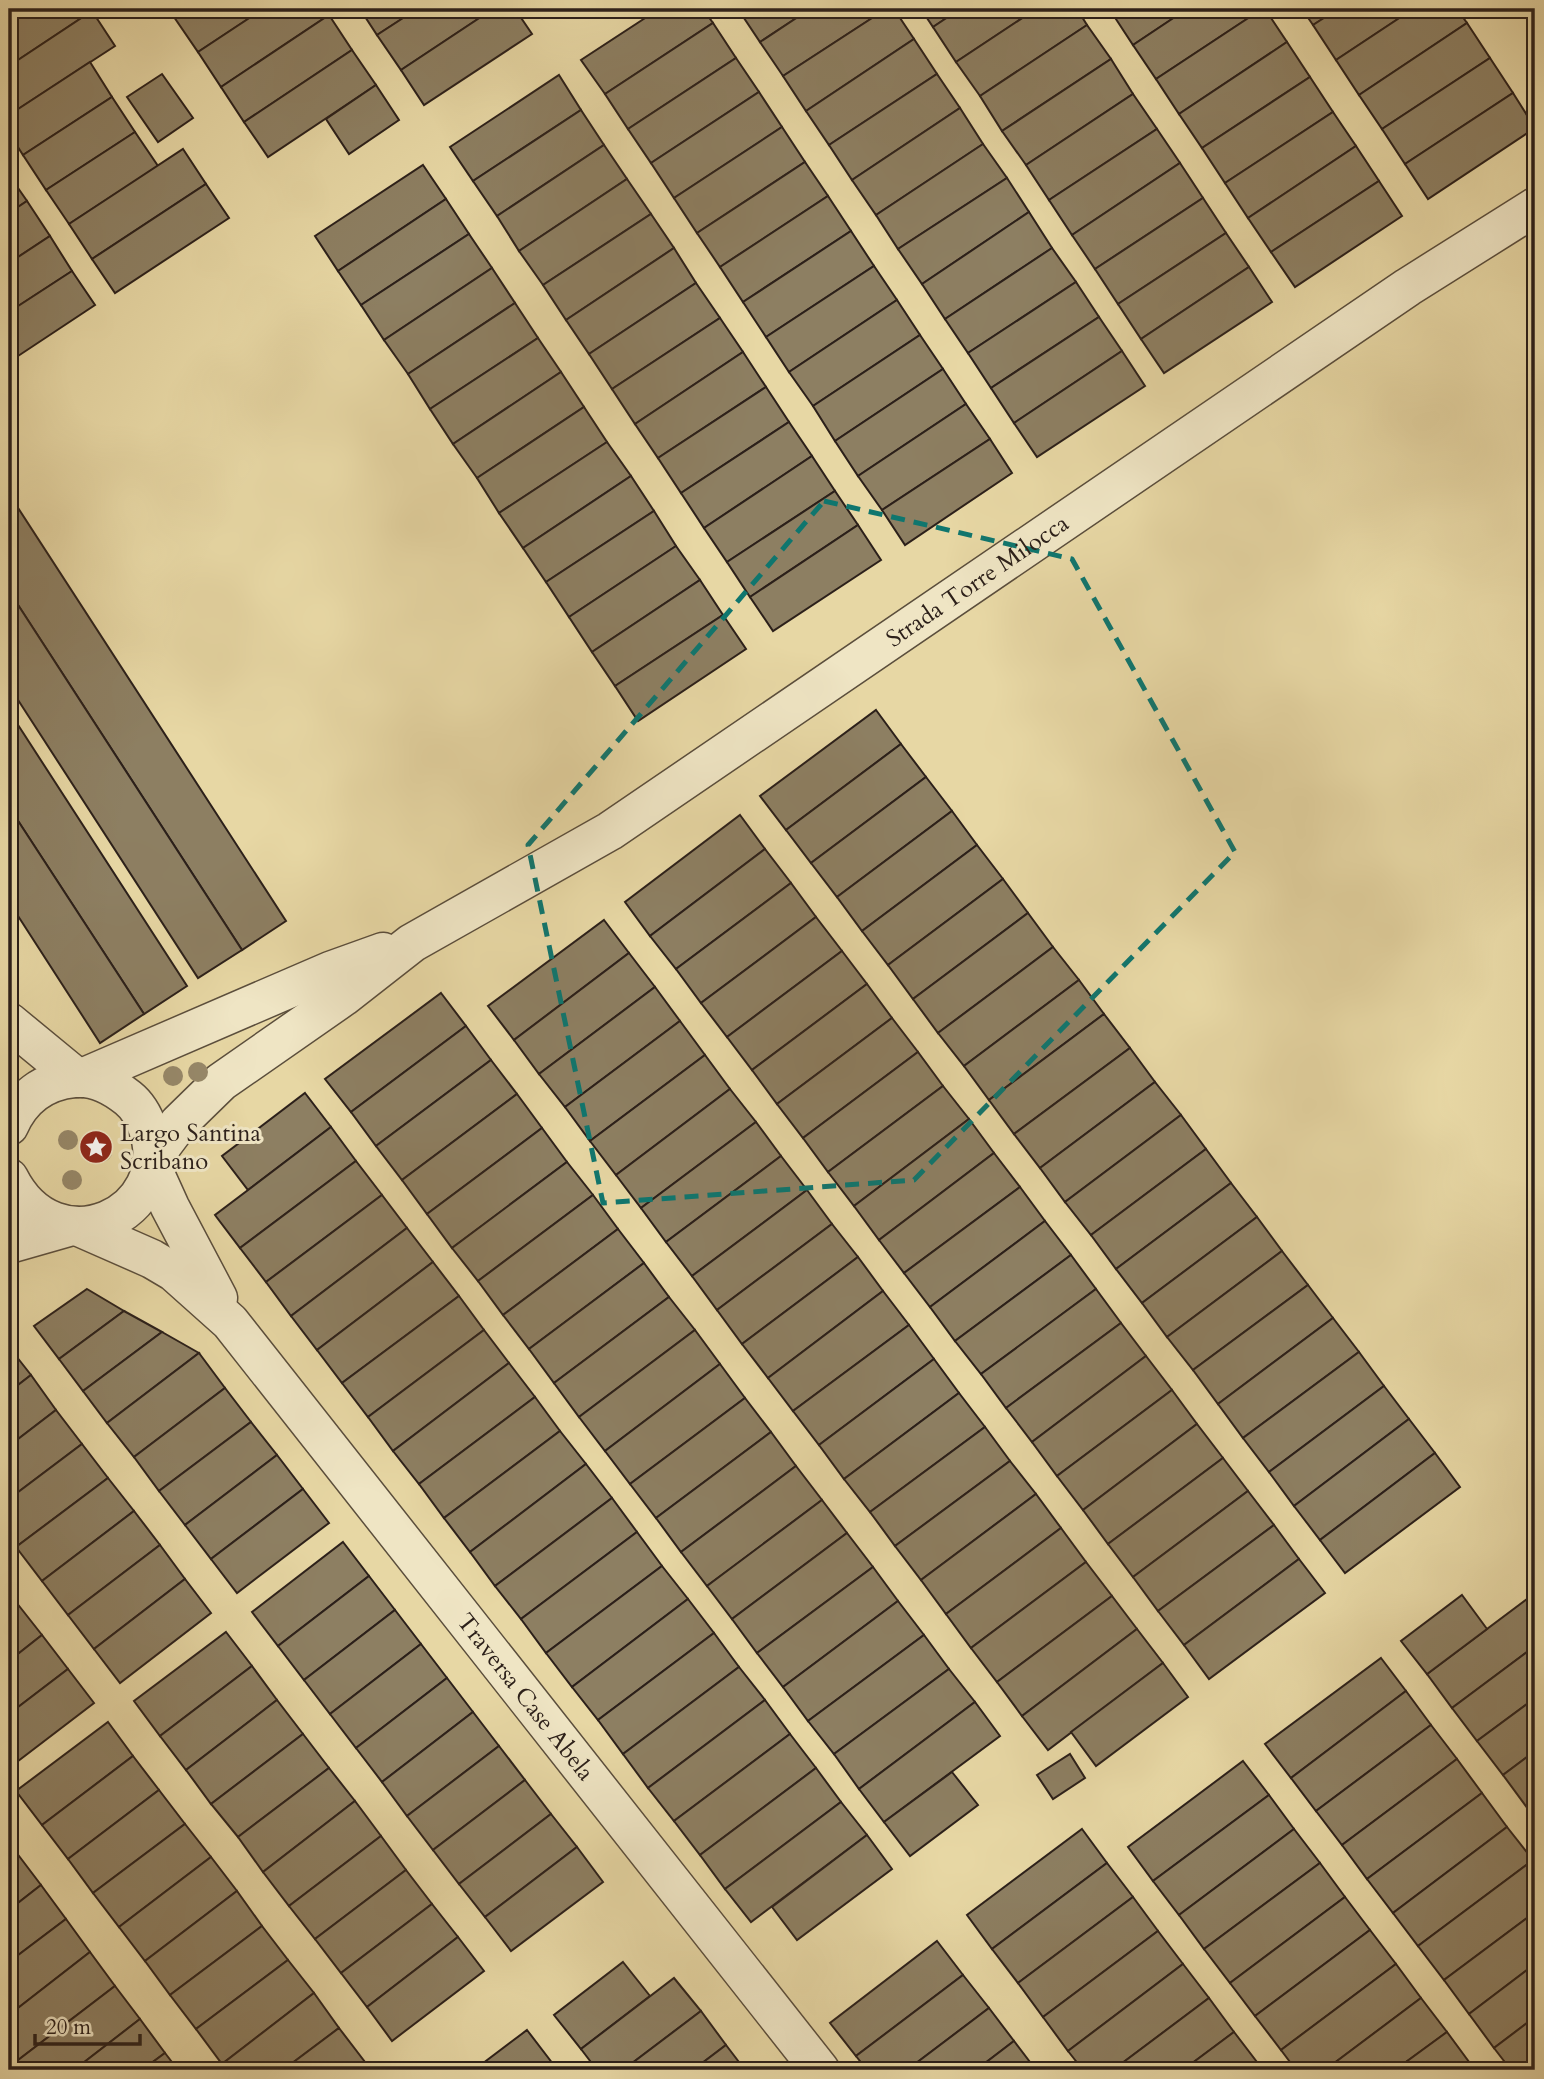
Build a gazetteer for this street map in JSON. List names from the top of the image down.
{
  "streets": {
    "street": ["Strada Torre Milocca", "Traversa Case Abela"]
  },
  "places": {
    "place": ["Largo Santina Scribano"]
  },
  "scale_bar": "20 m"
}
